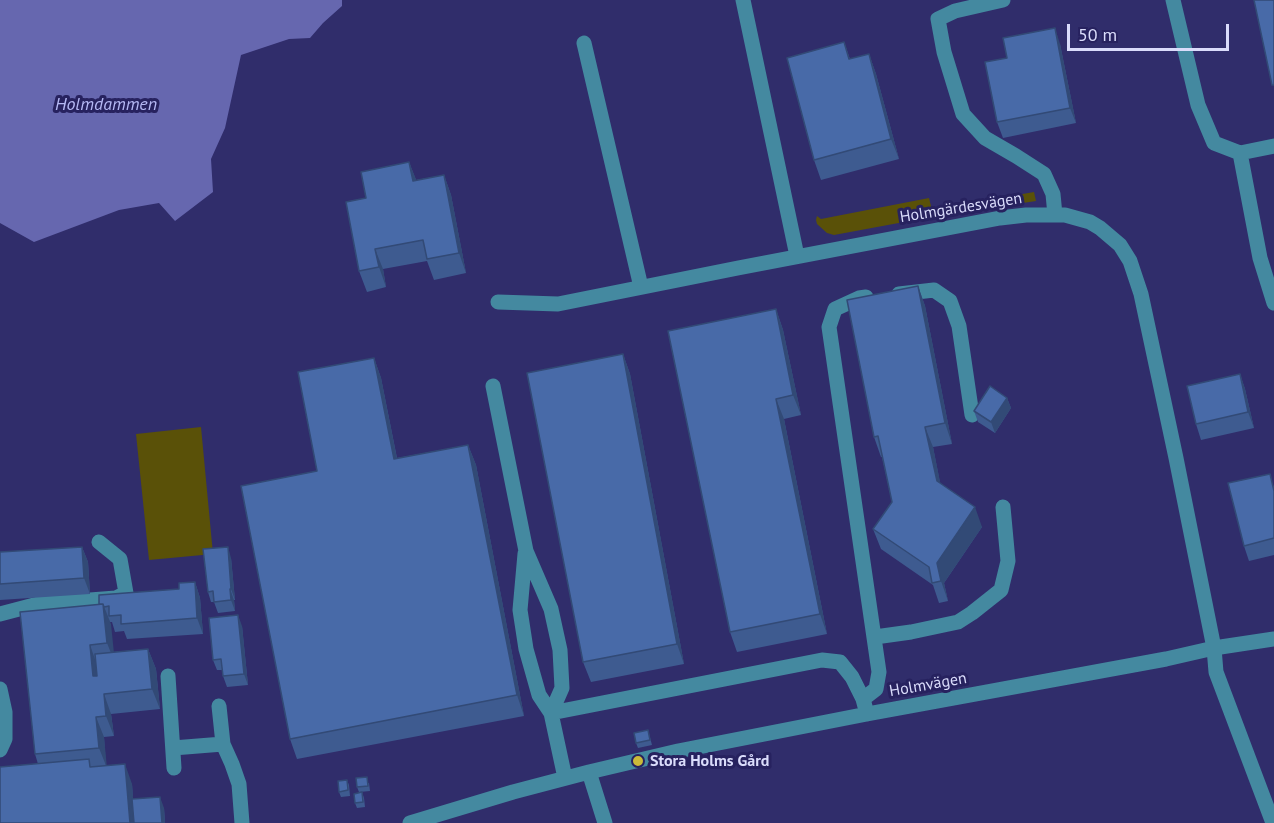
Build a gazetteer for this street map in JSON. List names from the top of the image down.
{
  "streets": {
    "street": ["Holmgärdesvägen", "Holmvägen"]
  },
  "crossings": [
    ["Holmgärdesvägen", "Holmvägen"]
  ],
  "water": ["Holmdammen"],
  "places": ["Stora Holms Gård"],
  "scale_bar": "50 m"
}
